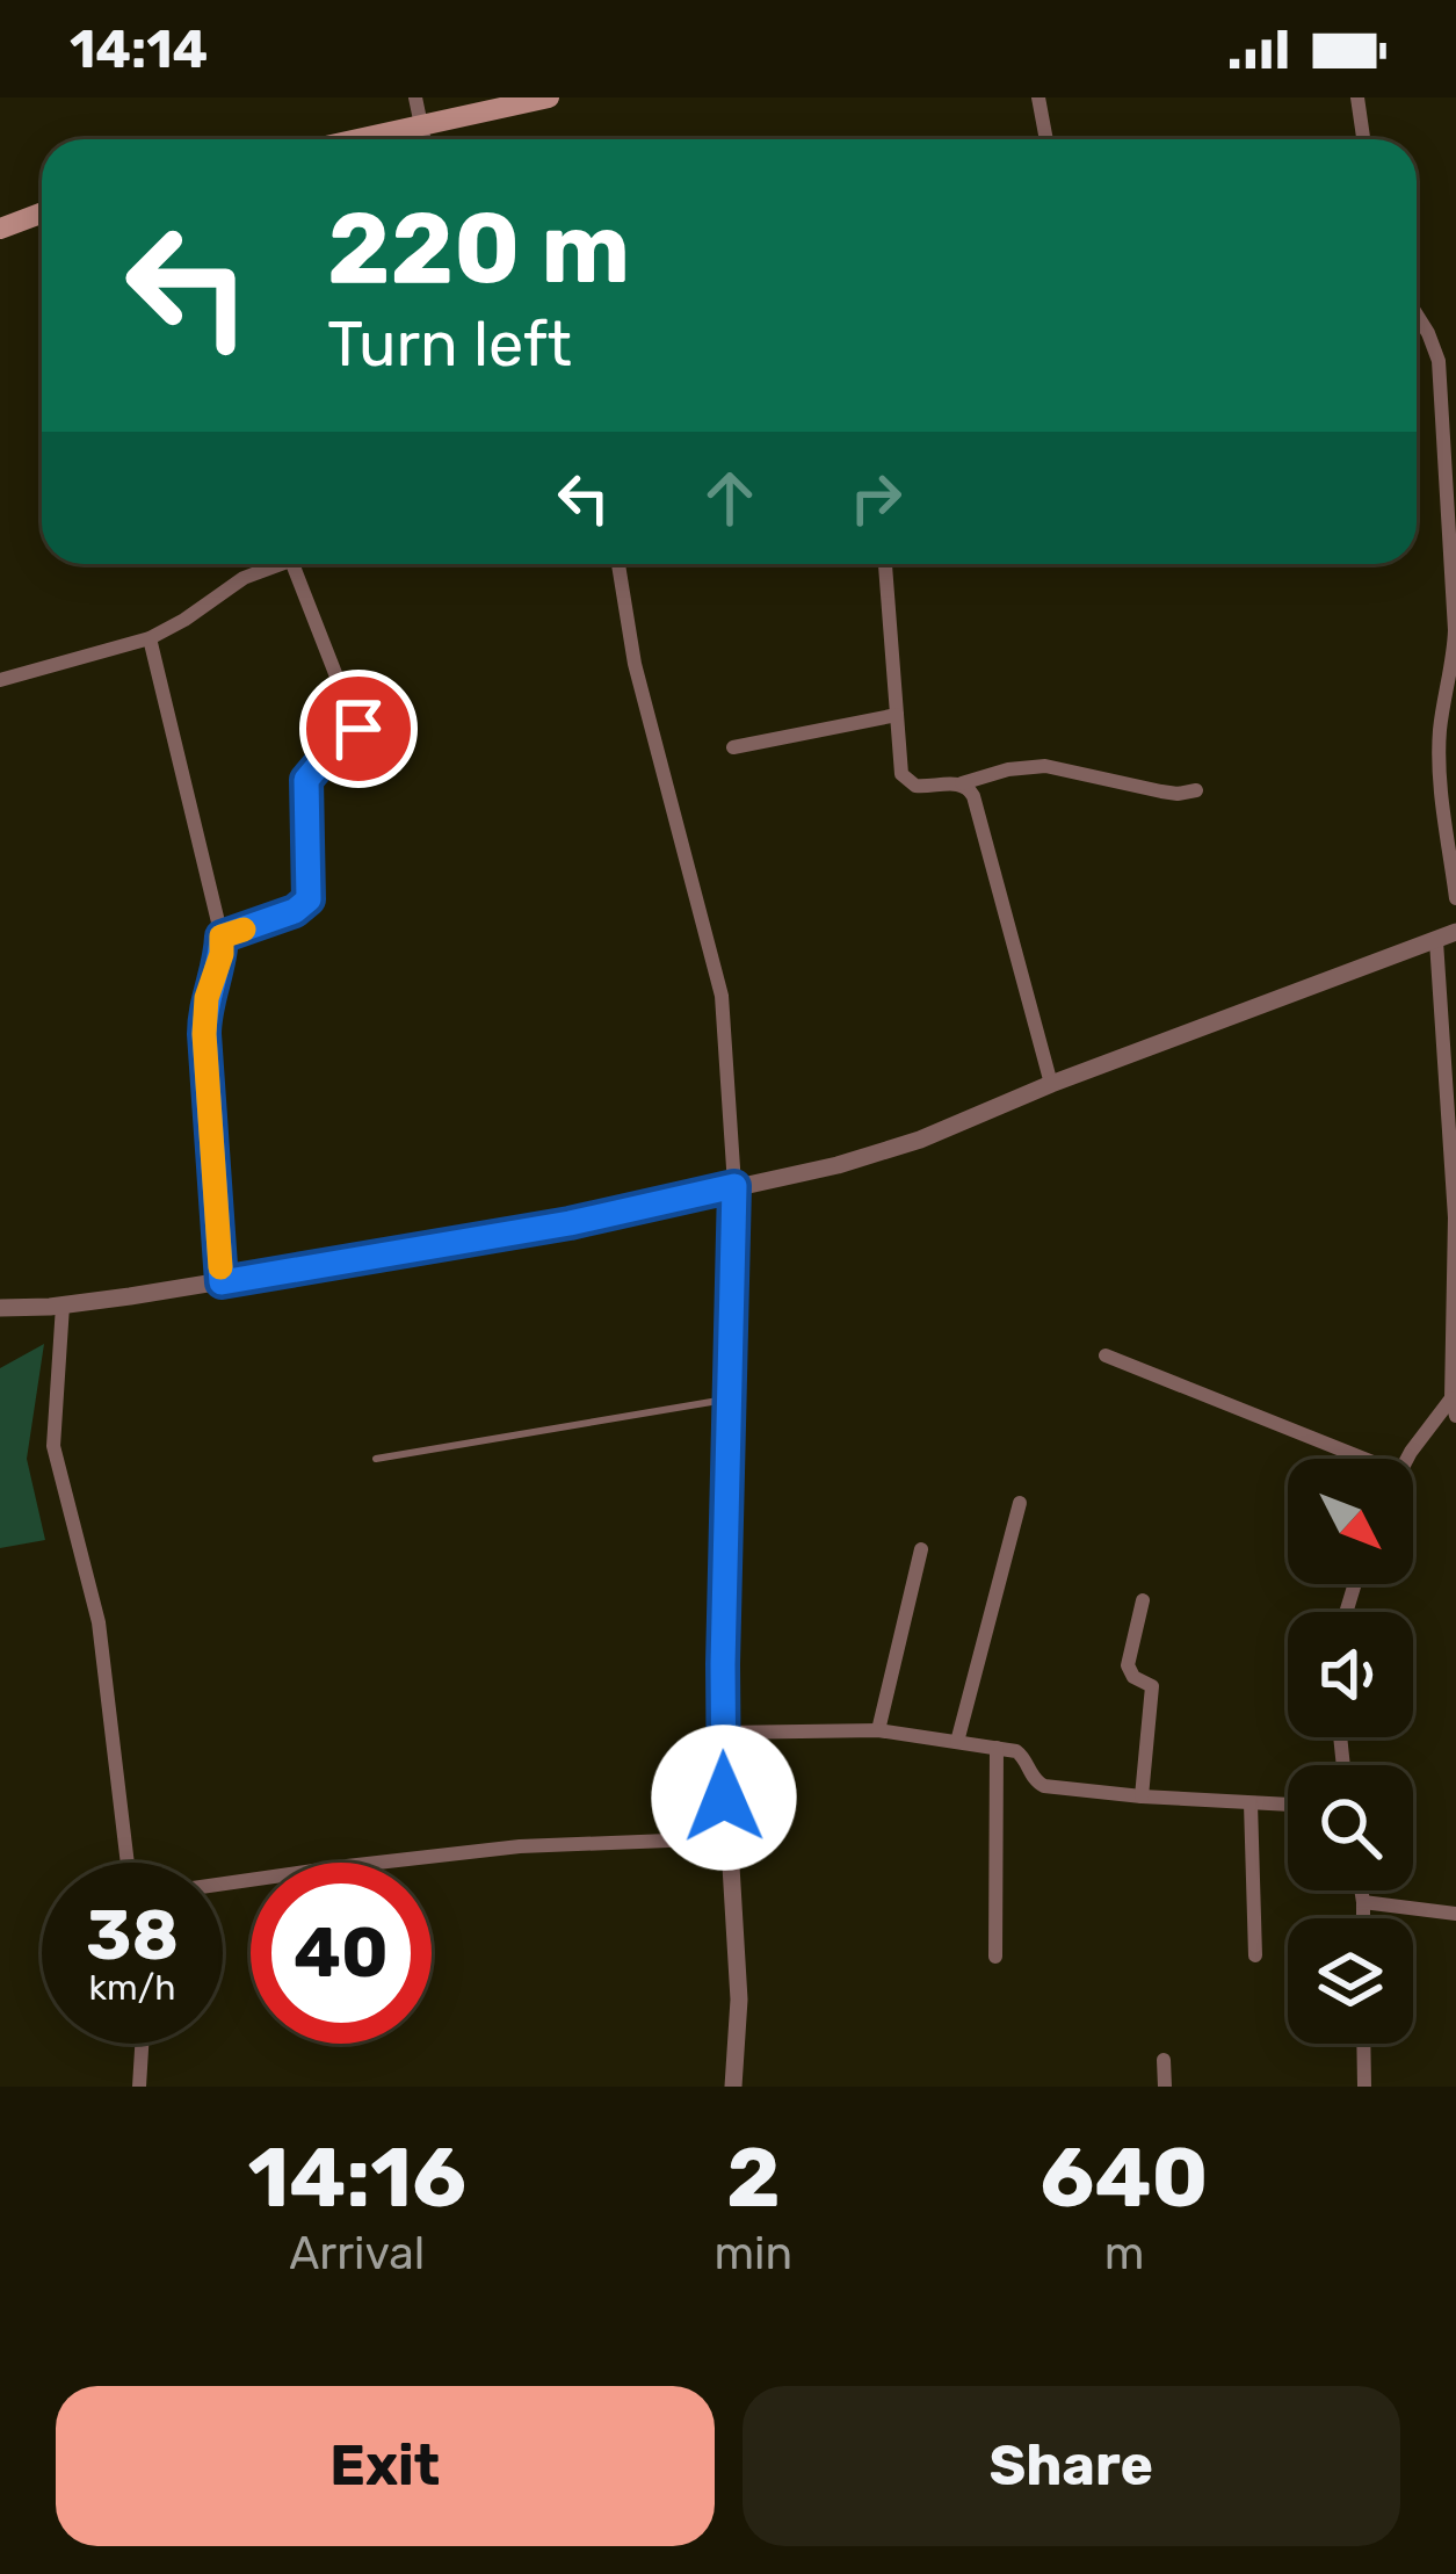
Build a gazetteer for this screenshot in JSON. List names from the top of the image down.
{
  "north": "bottom right",
  "page": {
    "status": "14:14",
    "turn": ["220 m", "Turn left"],
    "speed": "38 km/h",
    "limit": "40",
    "eta": [
      "14:16",
      "Arrival",
      "2",
      "min",
      "640",
      "m"
    ],
    "buttons": ["Exit", "Share"]
  }
}
